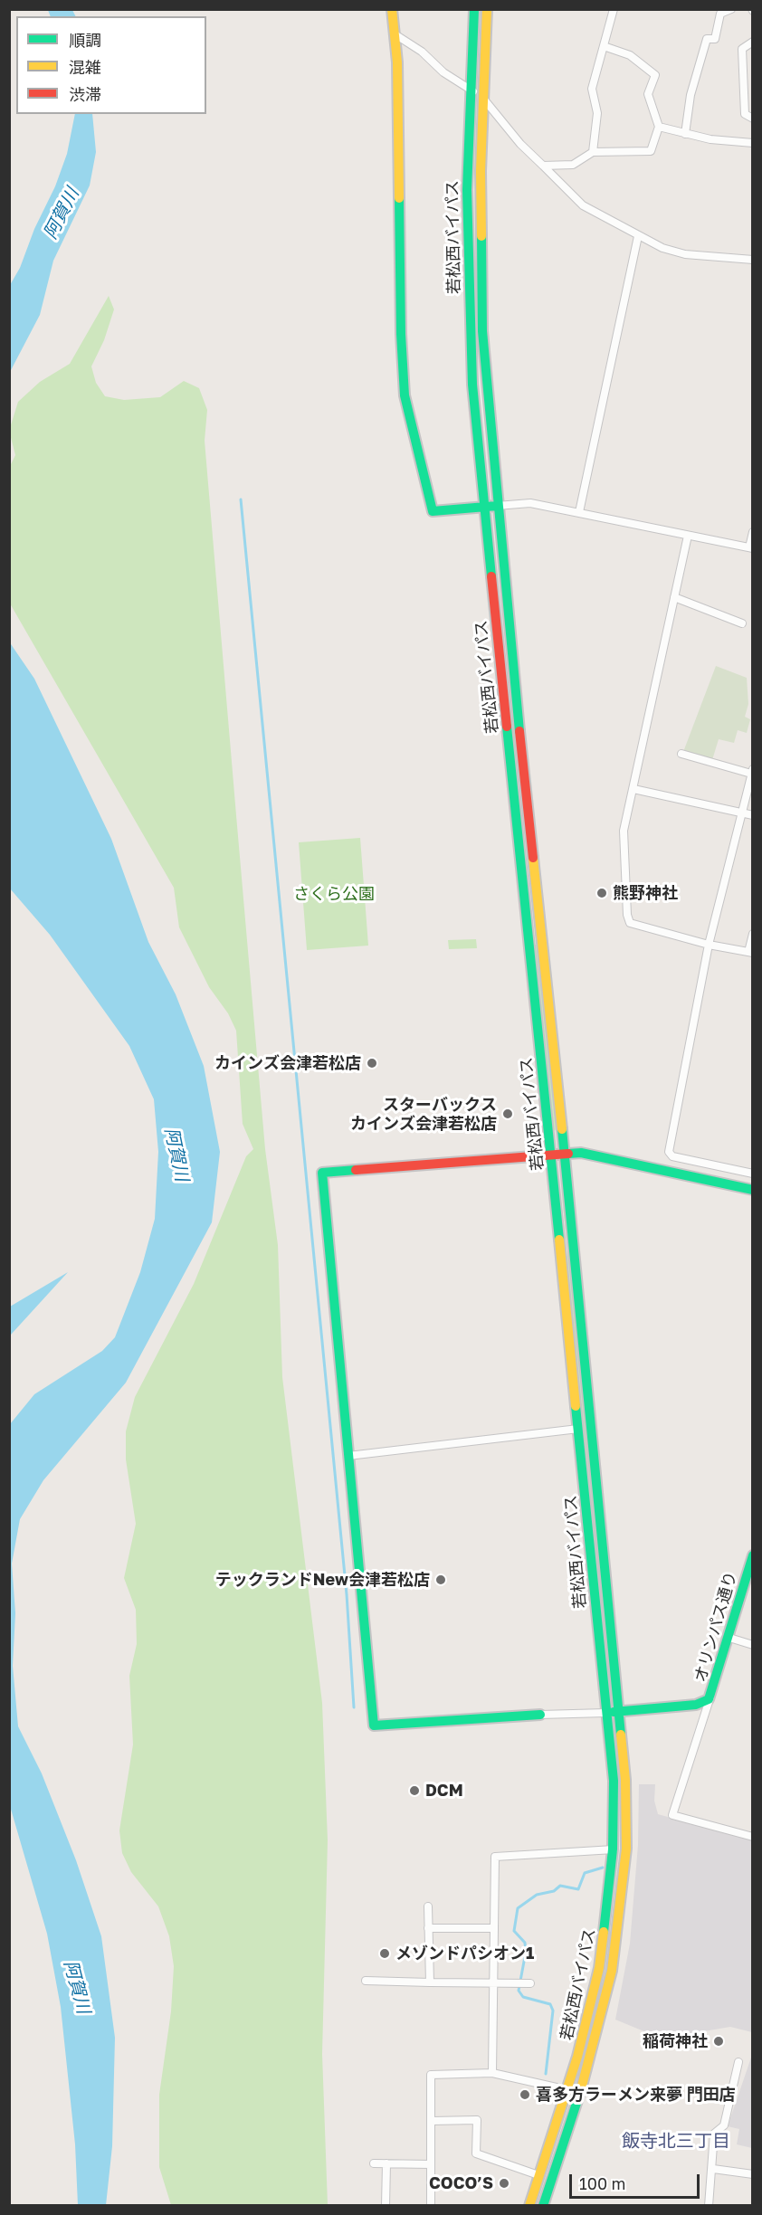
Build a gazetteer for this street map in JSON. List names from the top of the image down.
{
  "streets": {
    "main road": ["若松西バイパス", "オリンパス通り"]
  },
  "crossings": [
    ["若松西バイパス", "オリンパス通り"]
  ],
  "districts": ["飯寺北三丁目"],
  "water": ["阿賀川"],
  "parks": ["さくら公園"],
  "places": [
    "熊野神社",
    "カインズ会津若松店",
    "スターバックス カインズ会津若松店",
    "テックランドNew会津若松店",
    "DCM",
    "メゾンドパシオン1",
    "稲荷神社",
    "喜多方ラーメン来夢 門田店",
    "COCO’S"
  ],
  "legend": ["順調", "混雑", "渋滞"],
  "scale_bar": "100 m"
}
